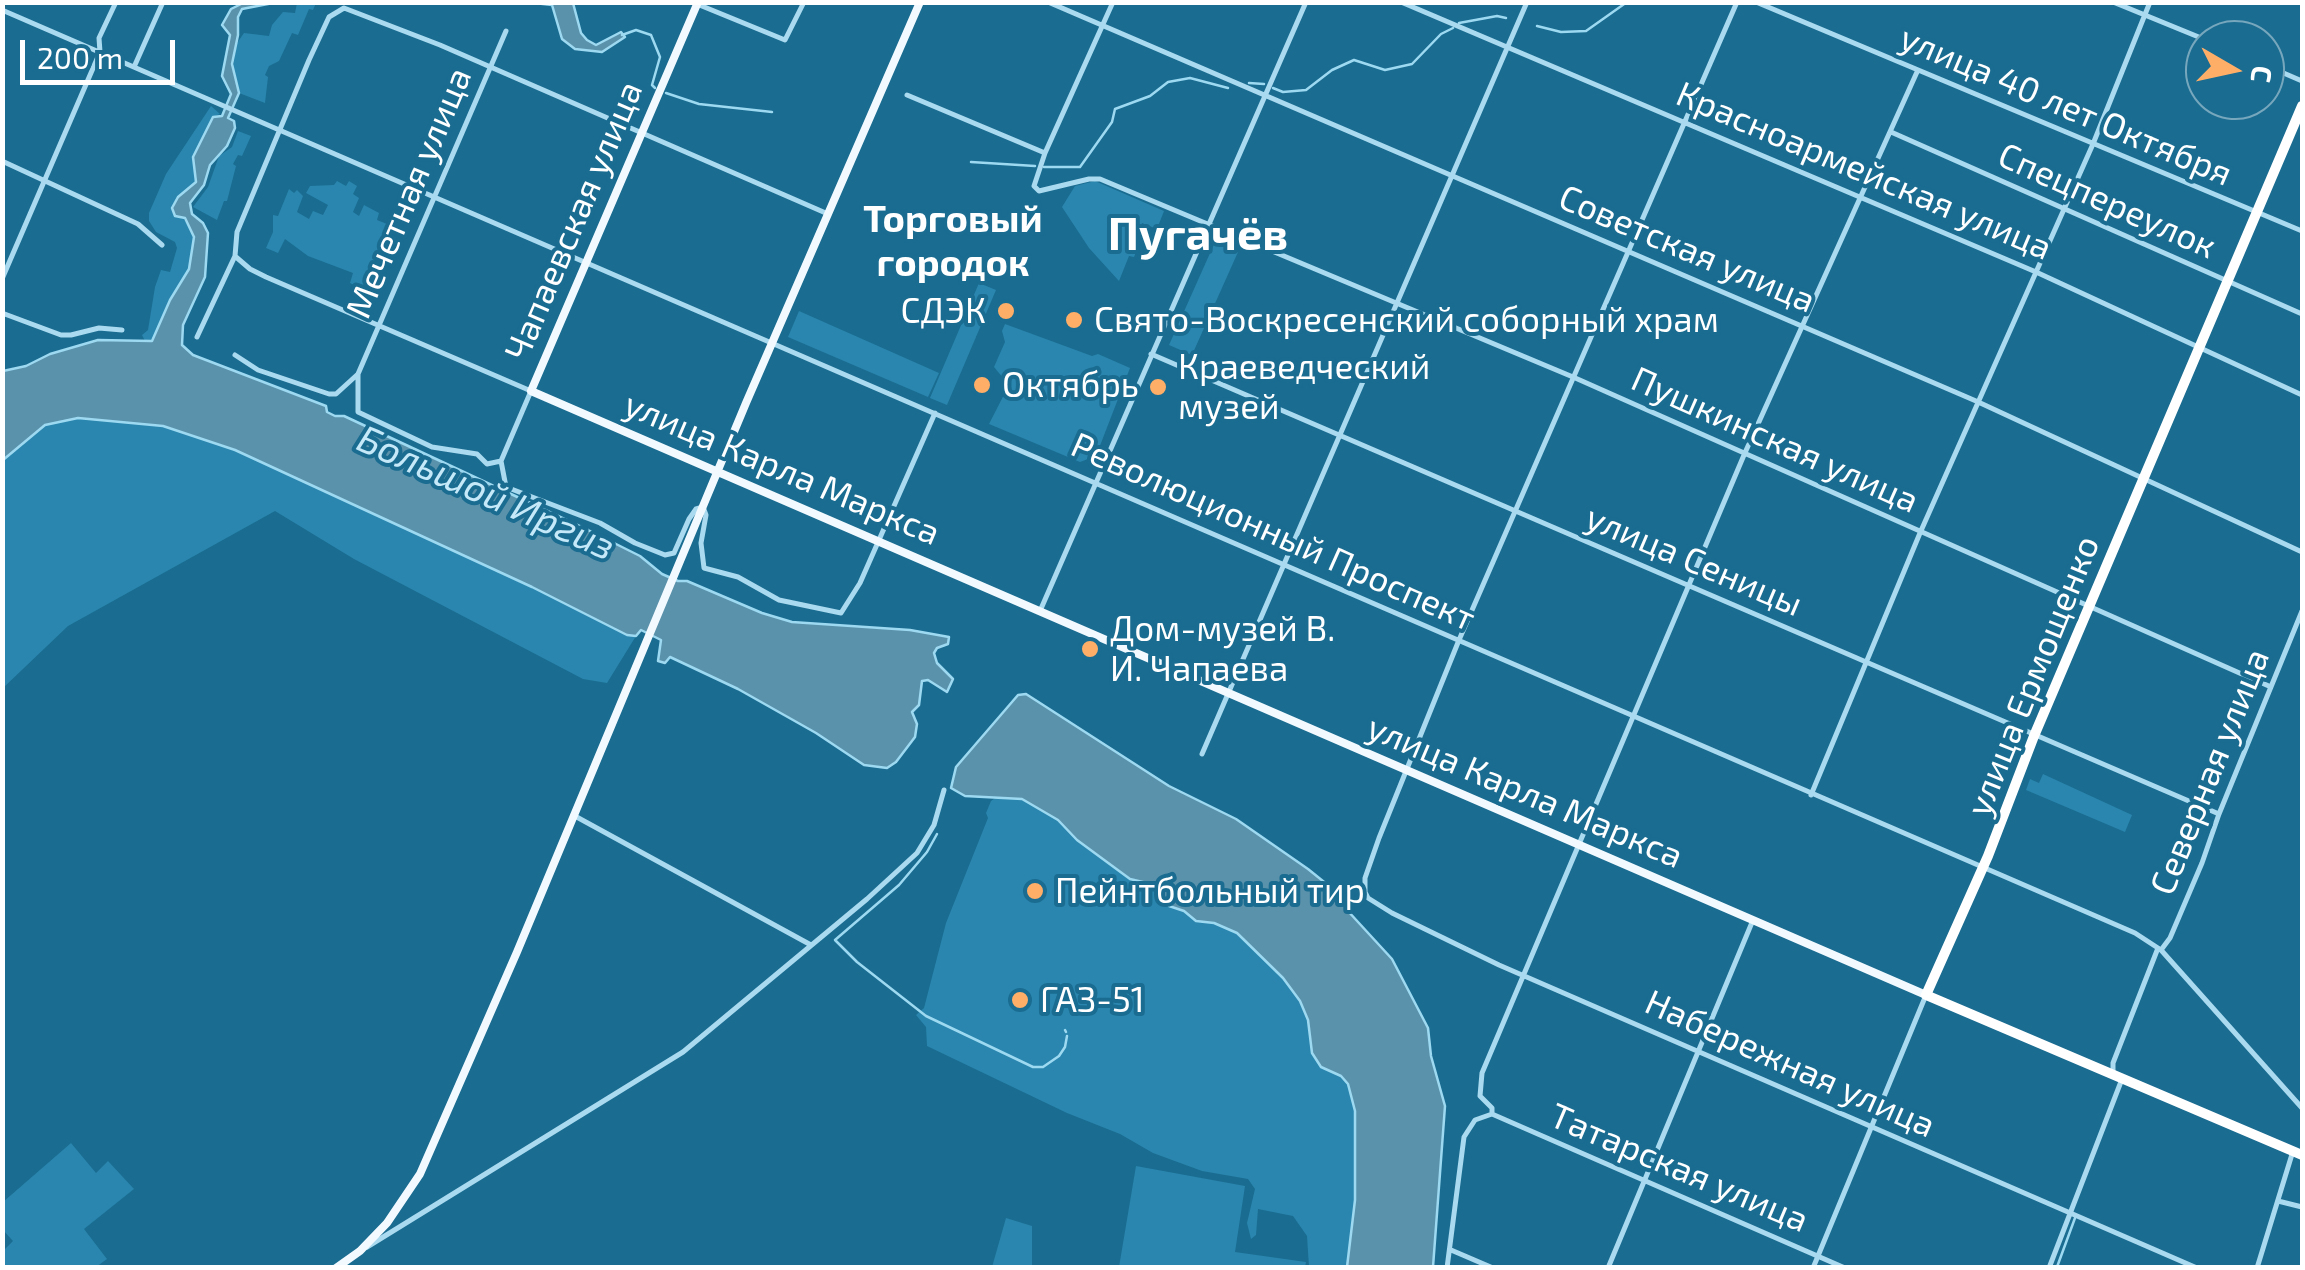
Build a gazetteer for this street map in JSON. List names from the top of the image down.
{
  "streets": {
    "highway": ["улица Карла Маркса", "улица Ермощенко"],
    "main road": ["Чапаевская улица"],
    "street": [
      "улица 40 лет Октября",
      "Красноармейская улица",
      "Мечетная улица",
      "Спецпереулок",
      "Советская улица",
      "Пушкинская улица",
      "Революционный Проспект",
      "улица Сеницы",
      "Северная улица",
      "Набережная улица",
      "Татарская улица"
    ]
  },
  "crossings": [
    ["улица 40 лет Октября", "улица Ермощенко"],
    ["Красноармейская улица", "улица Ермощенко"],
    ["Мечетная улица", "улица Карла Маркса"],
    ["Мечетная улица", "Революционный Проспект"],
    ["Спецпереулок", "улица Ермощенко"],
    ["Чапаевская улица", "улица Карла Маркса"],
    ["Чапаевская улица", "Революционный Проспект"],
    ["Советская улица", "улица Ермощенко"],
    ["Пушкинская улица", "улица Ермощенко"],
    ["Пушкинская улица", "Северная улица"],
    ["улица Карла Маркса", "улица Ермощенко"],
    ["улица Карла Маркса", "Северная улица"],
    ["улица Карла Маркса", "Набережная улица"],
    ["Революционный Проспект", "улица Ермощенко"],
    ["Революционный Проспект", "Северная улица"],
    ["улица Сеницы", "улица Ермощенко"],
    ["улица Сеницы", "Северная улица"],
    ["улица Ермощенко", "Набережная улица"],
    ["улица Ермощенко", "Татарская улица"],
    ["Северная улица", "Набережная улица"]
  ],
  "districts": ["Торговый городок", "Пугачёв"],
  "water": ["Большой Иргиз"],
  "places": [
    "СДЭК",
    "Свято-Воскресенский соборный храм",
    "Октябрь",
    "Краеведческий музей",
    "Дом-музей В. И. Чапаева",
    "Пейнтбольный тир",
    "ГАЗ-51"
  ],
  "scale_bar": "200 m",
  "north": "right"
}
